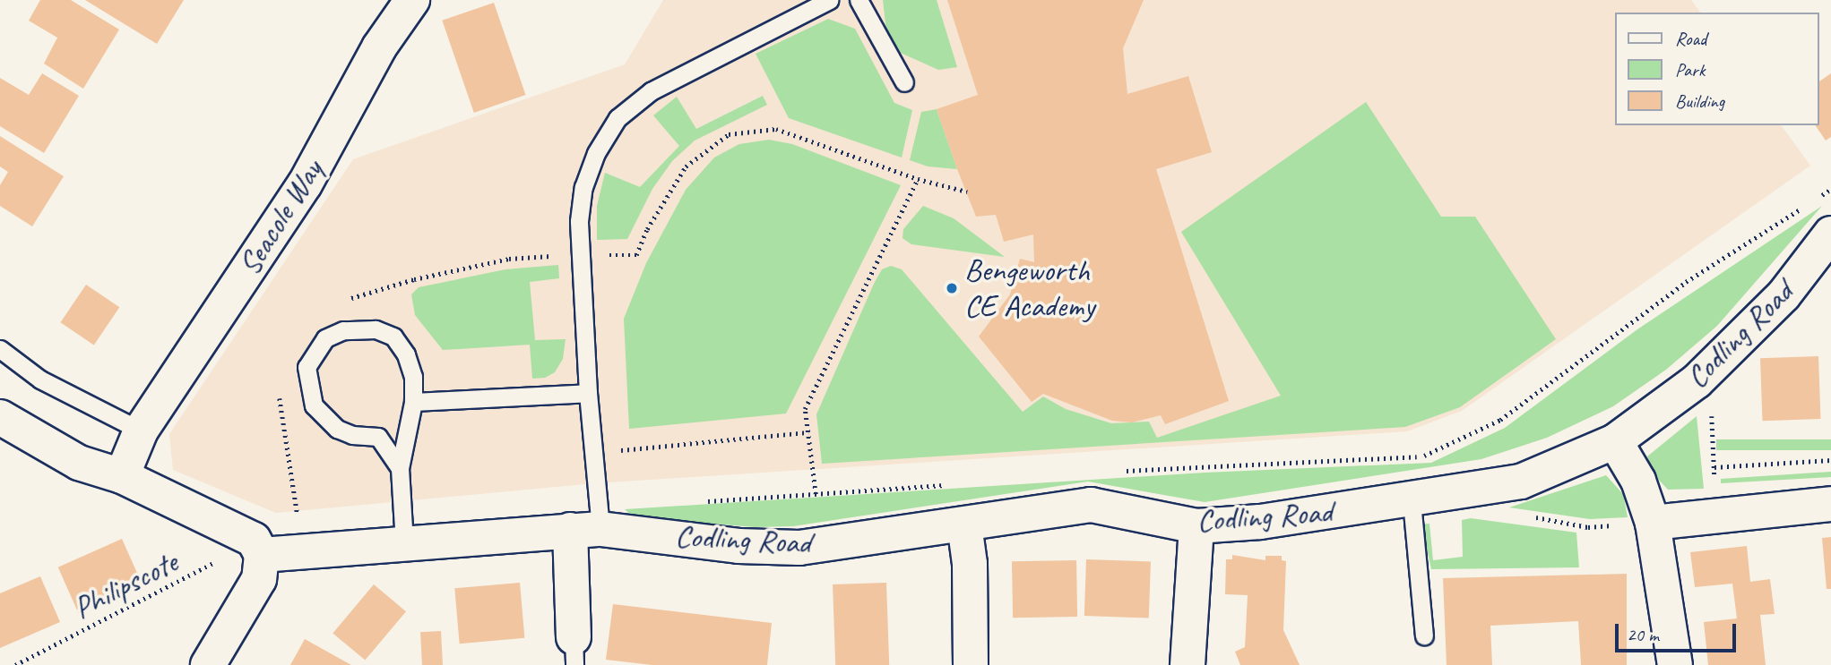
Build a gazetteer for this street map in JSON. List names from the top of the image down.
{
  "streets": {
    "street": ["Seacole Way", "Codling Road"],
    "path": ["Philipscote"]
  },
  "crossings": [
    ["Codling Road", "Philipscote"]
  ],
  "places": ["Bengeworth CE Academy"],
  "legend": ["Road", "Park", "Building"],
  "scale_bar": "20 m"
}
